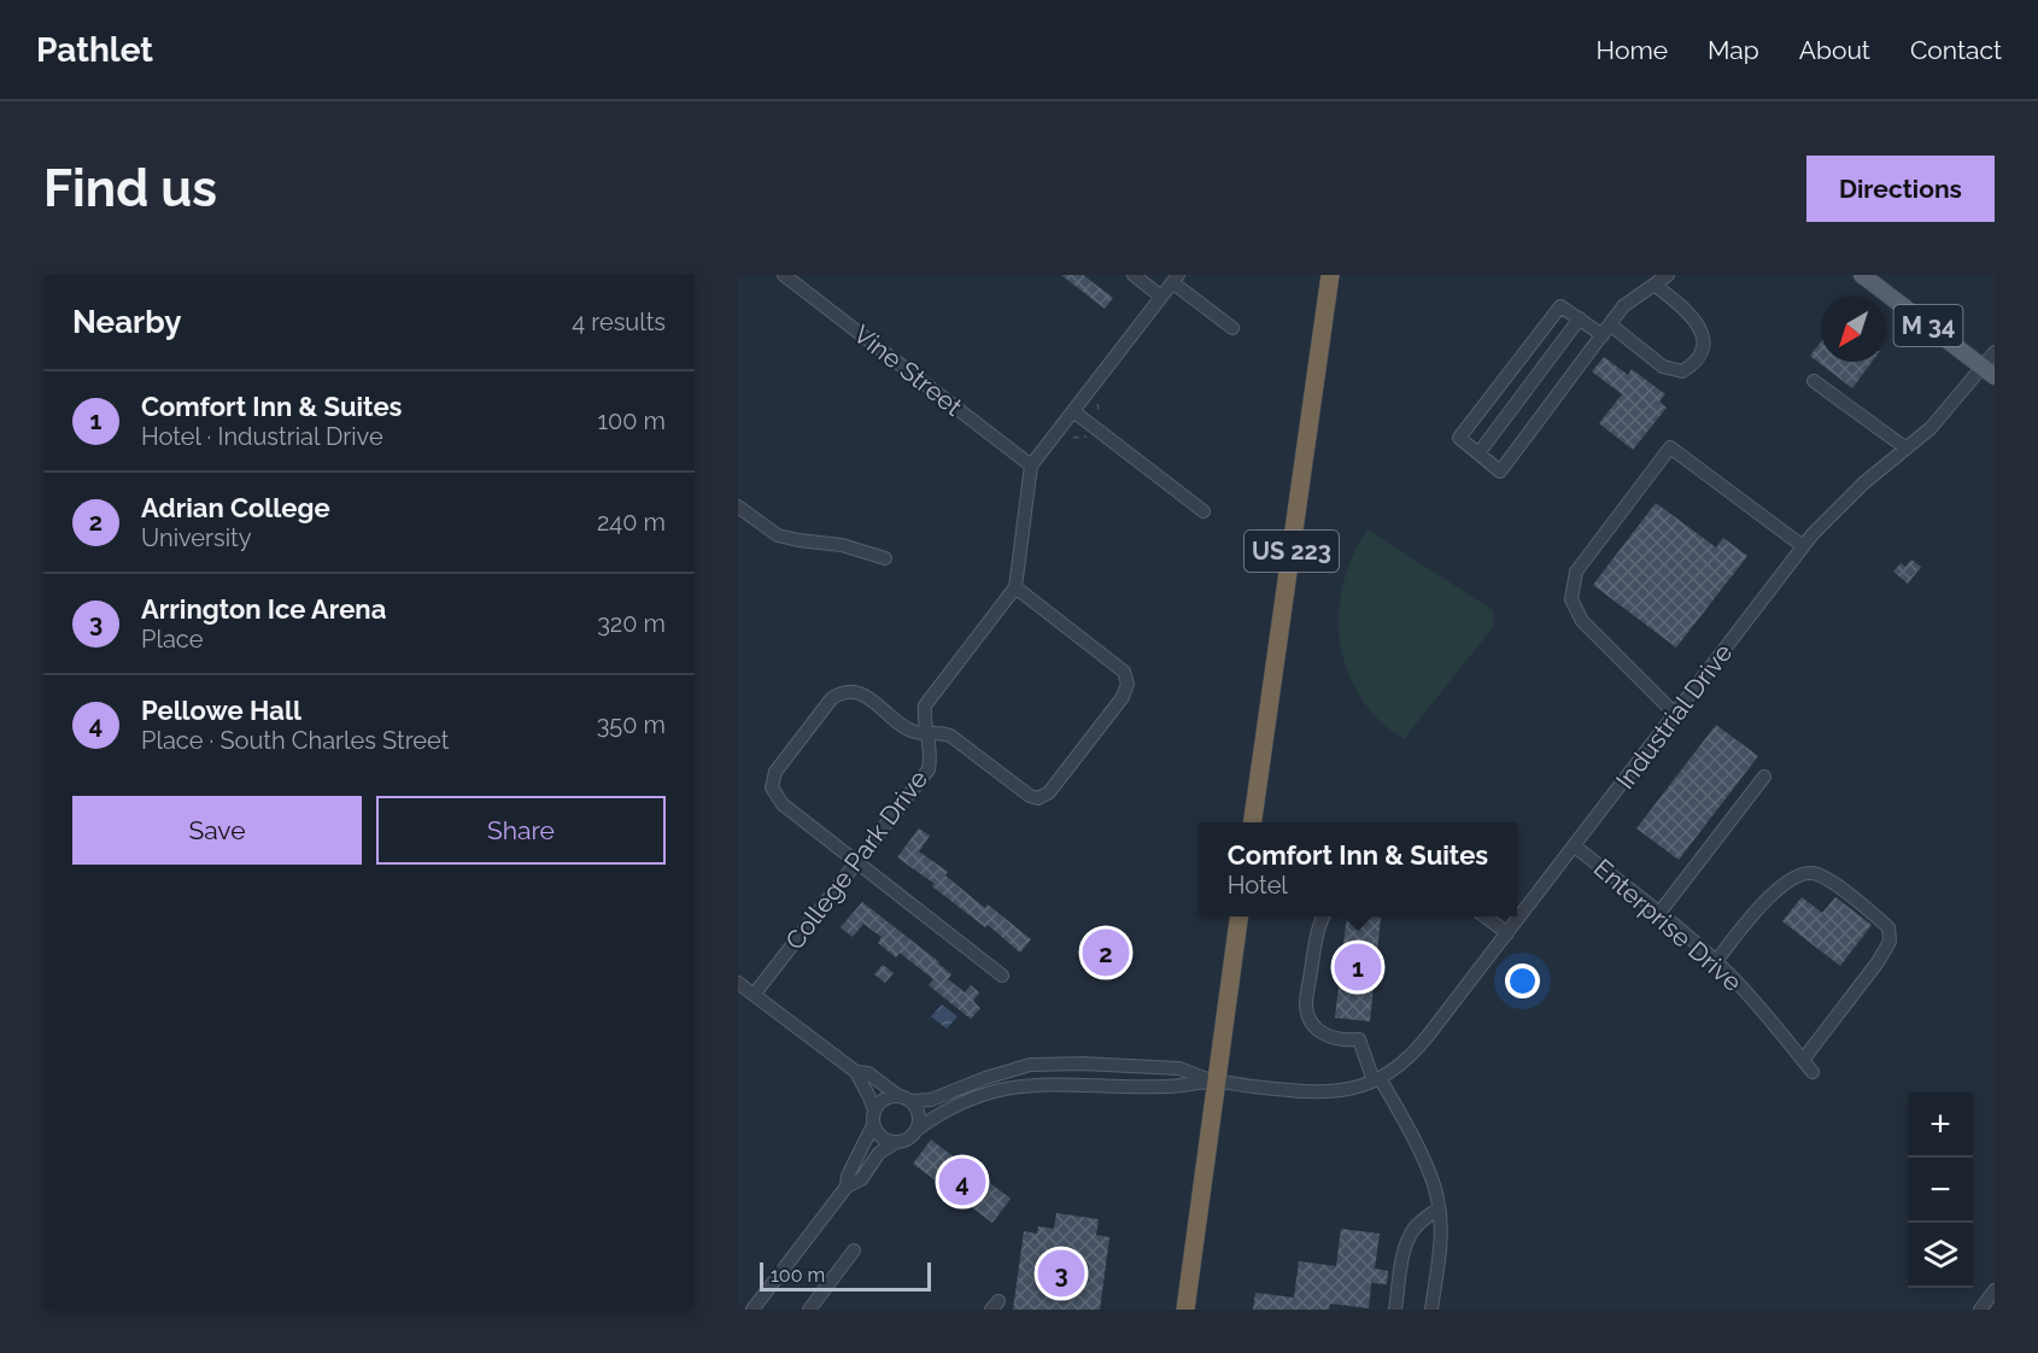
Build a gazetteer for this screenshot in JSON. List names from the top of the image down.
{
  "streets": {
    "highway": ["US 223"],
    "main road": ["M 34"],
    "street": [
      "Vine Street",
      "Industrial Drive",
      "College Park Drive",
      "Enterprise Drive"
    ]
  },
  "crossings": [
    ["M 34", "Industrial Drive"],
    ["Industrial Drive", "Enterprise Drive"]
  ],
  "scale_bar": "100 m",
  "north": "bottom left",
  "page": {
    "header": "Pathlet",
    "nav": [
      "Home",
      "Map",
      "About",
      "Contact"
    ],
    "buttons": [
      "Directions",
      ["Save", "Share"]
    ],
    "title": "Find us",
    "heading": ["Nearby", "4 results"],
    "list": [
      {
        "mark": "1",
        "name": "Comfort Inn & Suites",
        "note": "Hotel · Industrial Drive",
        "value": "100 m"
      },
      {
        "mark": "2",
        "name": "Adrian College",
        "note": "University",
        "value": "240 m"
      },
      {
        "mark": "3",
        "name": "Arrington Ice Arena",
        "note": "Place",
        "value": "320 m"
      },
      {
        "mark": "4",
        "name": "Pellowe Hall",
        "note": "Place · South Charles Street",
        "value": "350 m"
      }
    ],
    "popup": ["Comfort Inn & Suites", "Hotel"],
    "pins": [
      "2",
      "1",
      "4",
      "3"
    ],
    "map_buttons": ["+", "−"],
    "scale": "100 m"
  }
}
